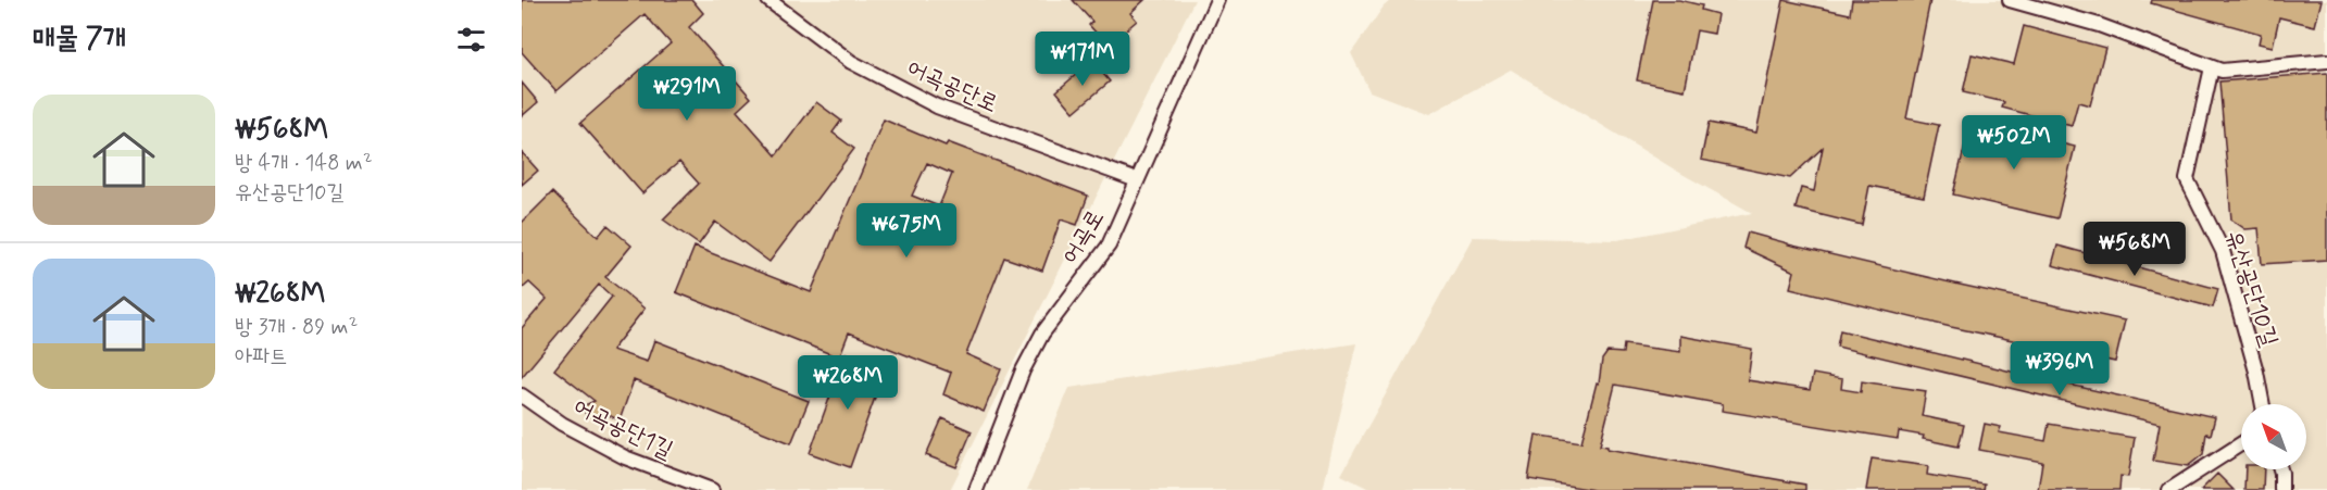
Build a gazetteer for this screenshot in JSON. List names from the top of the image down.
{
  "streets": {
    "street": [
      "어곡공단로",
      "어곡로",
      "유산공단10길",
      "어곡공단1길"
    ]
  },
  "crossings": [
    ["어곡공단로", "어곡로"]
  ],
  "north": "top left",
  "page": {
    "heading": "매물 7개",
    "price": [
      "₩171M",
      "₩291M",
      "₩502M",
      "₩675M",
      "₩568M",
      "₩396M",
      "₩268M"
    ],
    "list": [
      {
        "name": "₩568M",
        "note": "방 4개 · 148 m² · 유산공단10길"
      },
      {
        "name": "₩268M",
        "note": "방 3개 · 89 m² · 아파트"
      }
    ]
  }
}
